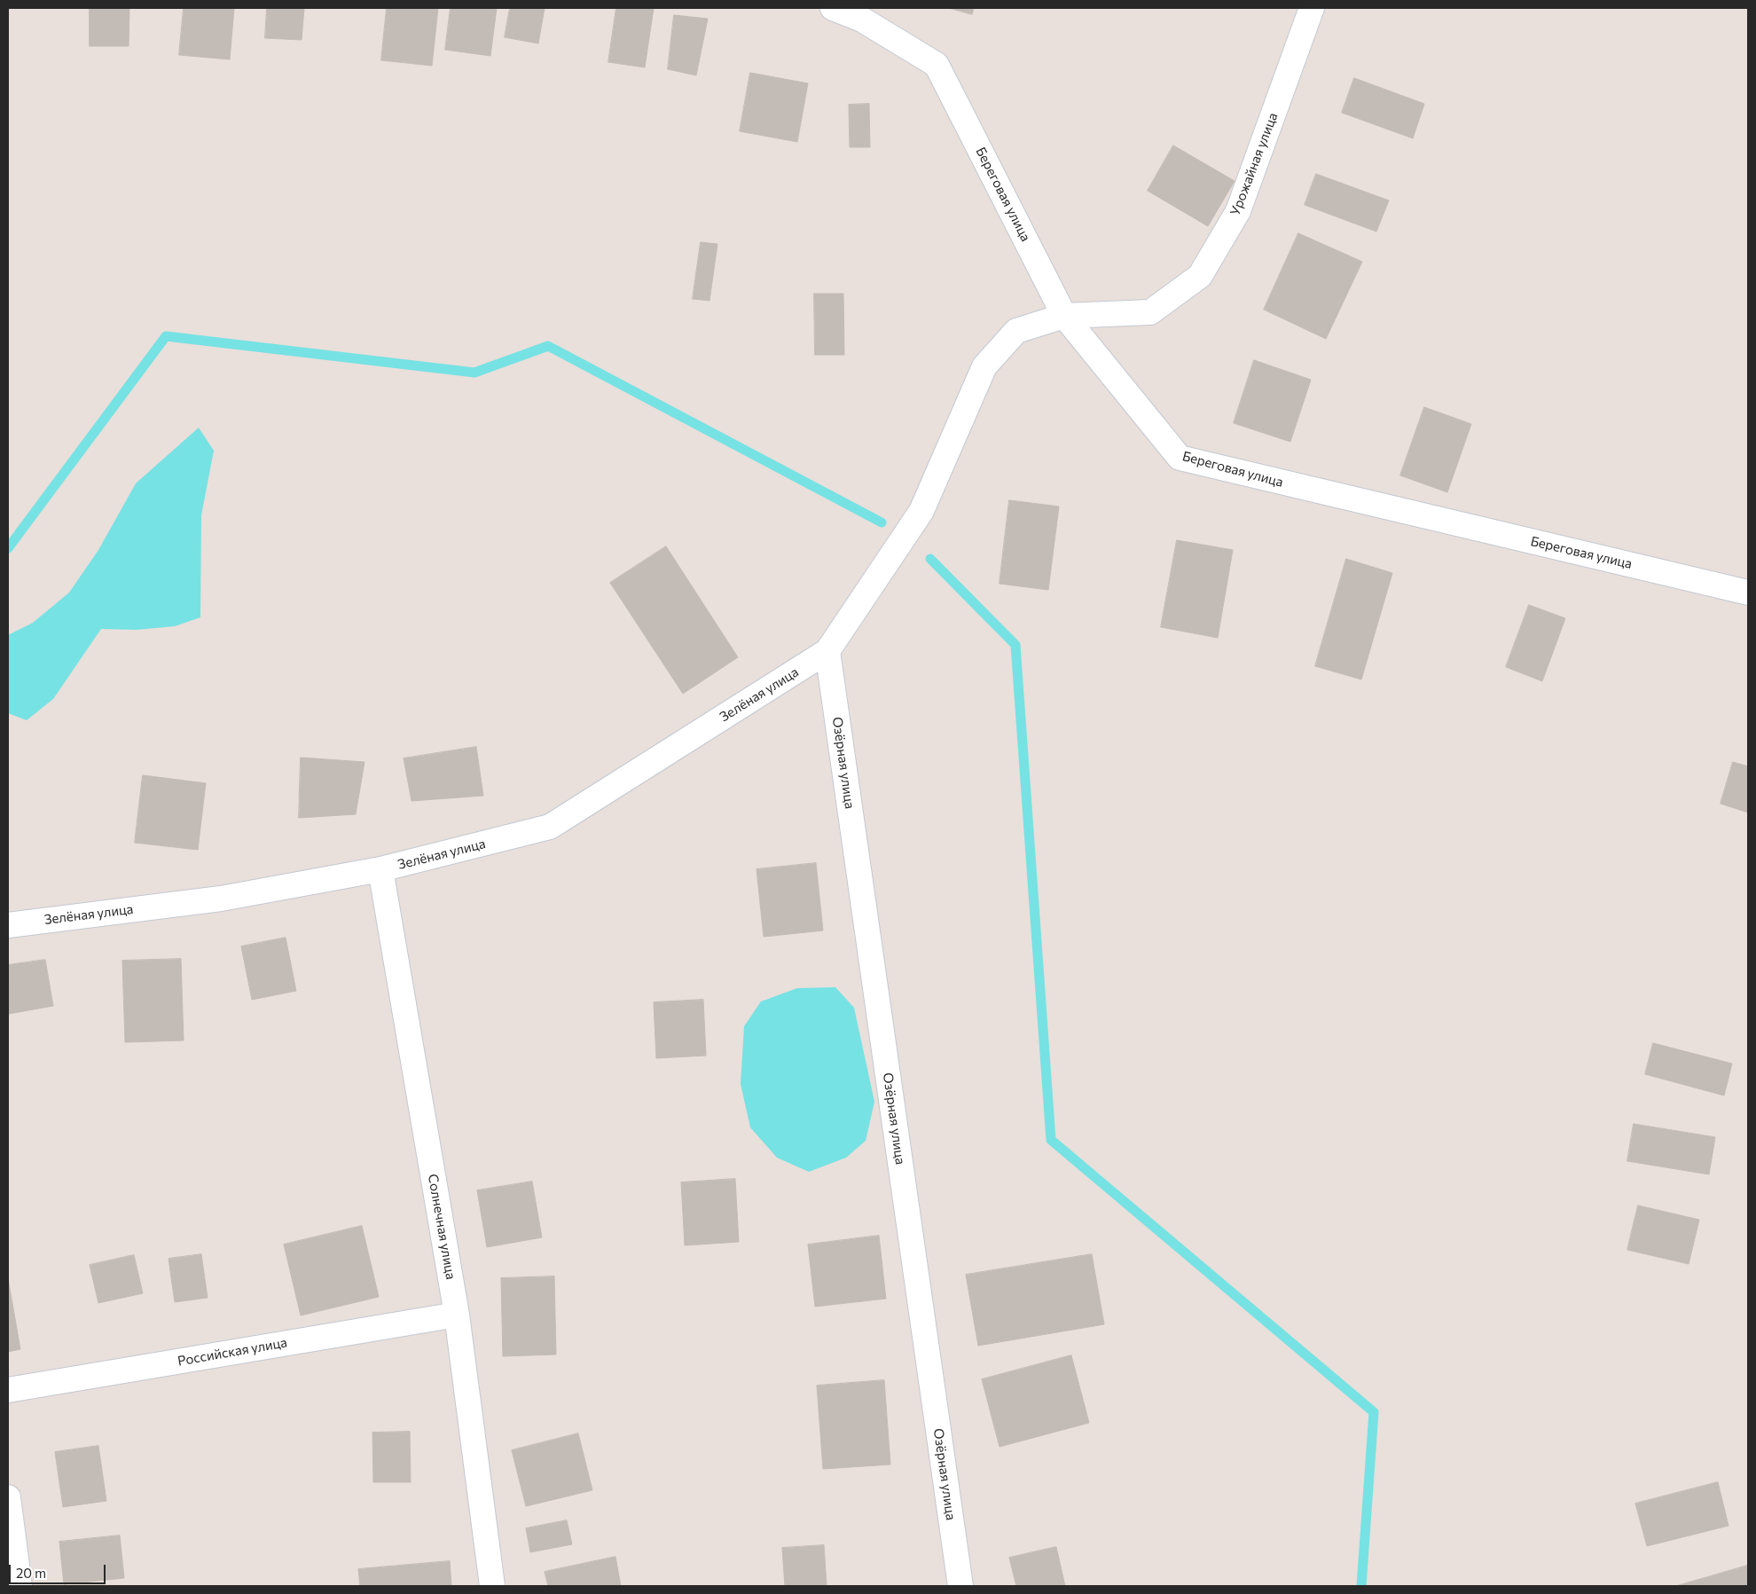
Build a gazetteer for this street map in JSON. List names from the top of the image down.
{
  "streets": {
    "street": [
      "Урожайная улица",
      "Береговая улица",
      "Зелёная улица",
      "Озёрная улица",
      "Солнечная улица",
      "Российская улица"
    ]
  },
  "crossings": [
    ["Урожайная улица", "Береговая улица"],
    ["Урожайная улица", "Зелёная улица"],
    ["Урожайная улица", "Озёрная улица"],
    ["Зелёная улица", "Озёрная улица"],
    ["Зелёная улица", "Солнечная улица"],
    ["Солнечная улица", "Российская улица"]
  ],
  "scale_bar": "20 m"
}
